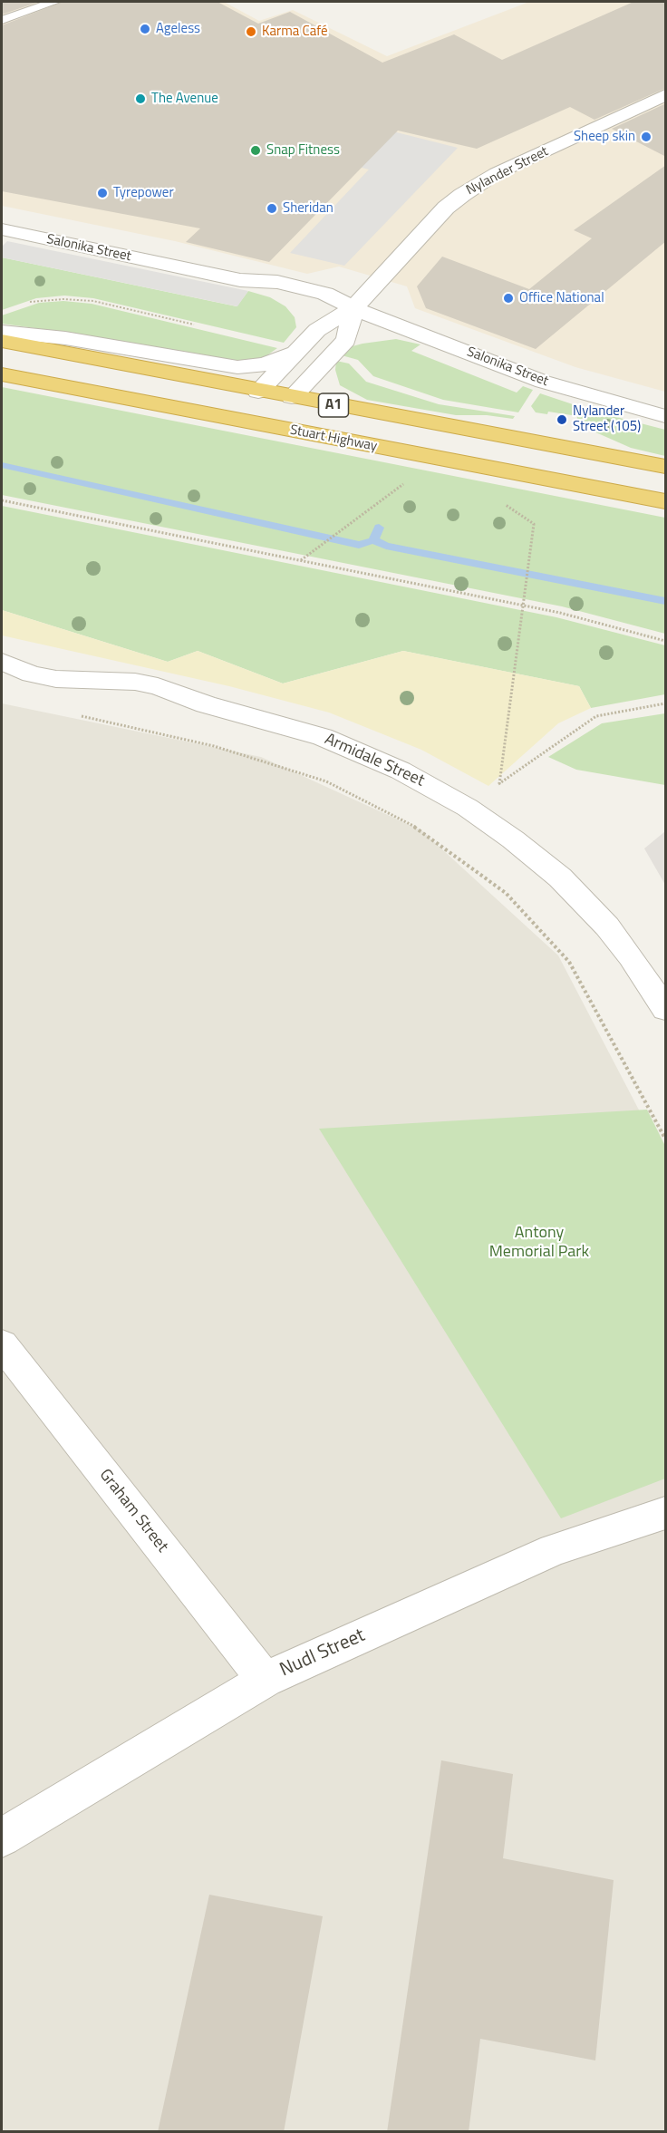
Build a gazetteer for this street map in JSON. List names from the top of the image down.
{
  "streets": {
    "highway": ["Nylander Street", "A1", "Stuart Highway"],
    "street": [
      "Salonika Street",
      "Armidale Street",
      "Graham Street",
      "Nudl Street"
    ]
  },
  "crossings": [
    ["Nylander Street", "Salonika Street"],
    ["Nylander Street", "A1"],
    ["Nylander Street", "Stuart Highway"],
    ["Graham Street", "Nudl Street"]
  ],
  "parks": ["Antony Memorial Park"],
  "places": [
    "Ageless",
    "Karma Café",
    "The Avenue",
    "Sheep skin",
    "Snap Fitness",
    "Tyrepower",
    "Sheridan",
    "Office National",
    "Nylander Street (105)"
  ]
}
